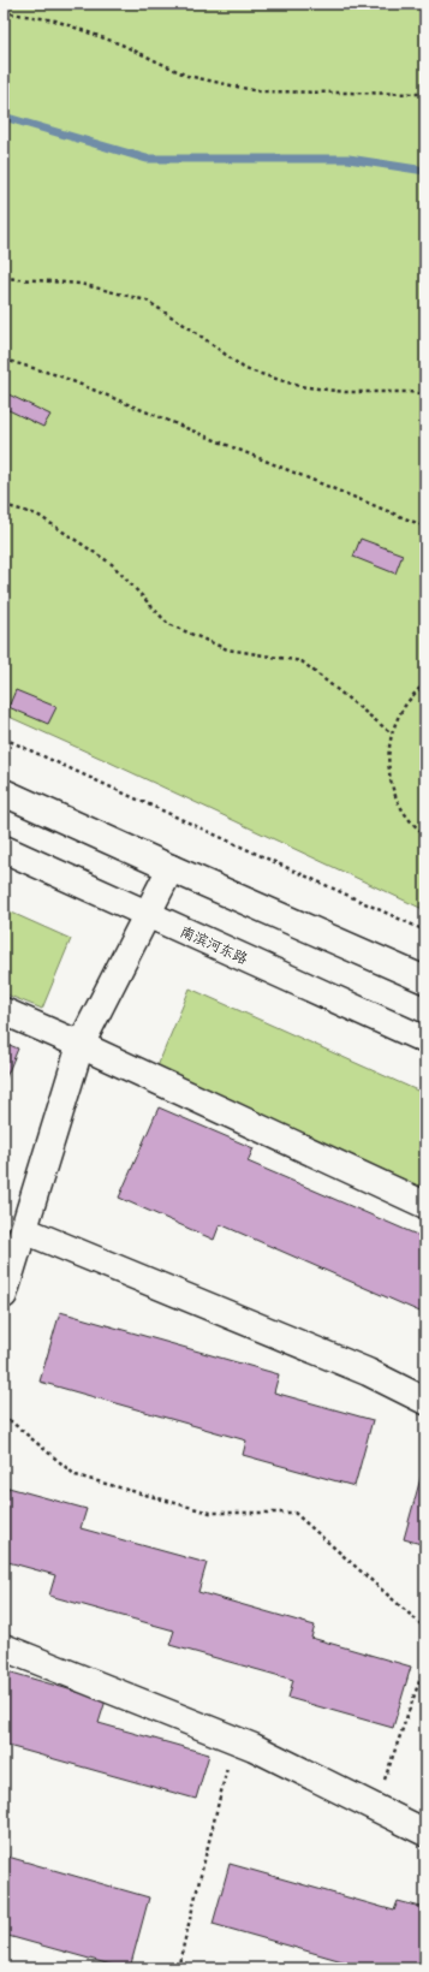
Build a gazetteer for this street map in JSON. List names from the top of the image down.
{
  "streets": {
    "street": ["南滨河东路"]
  }
}
